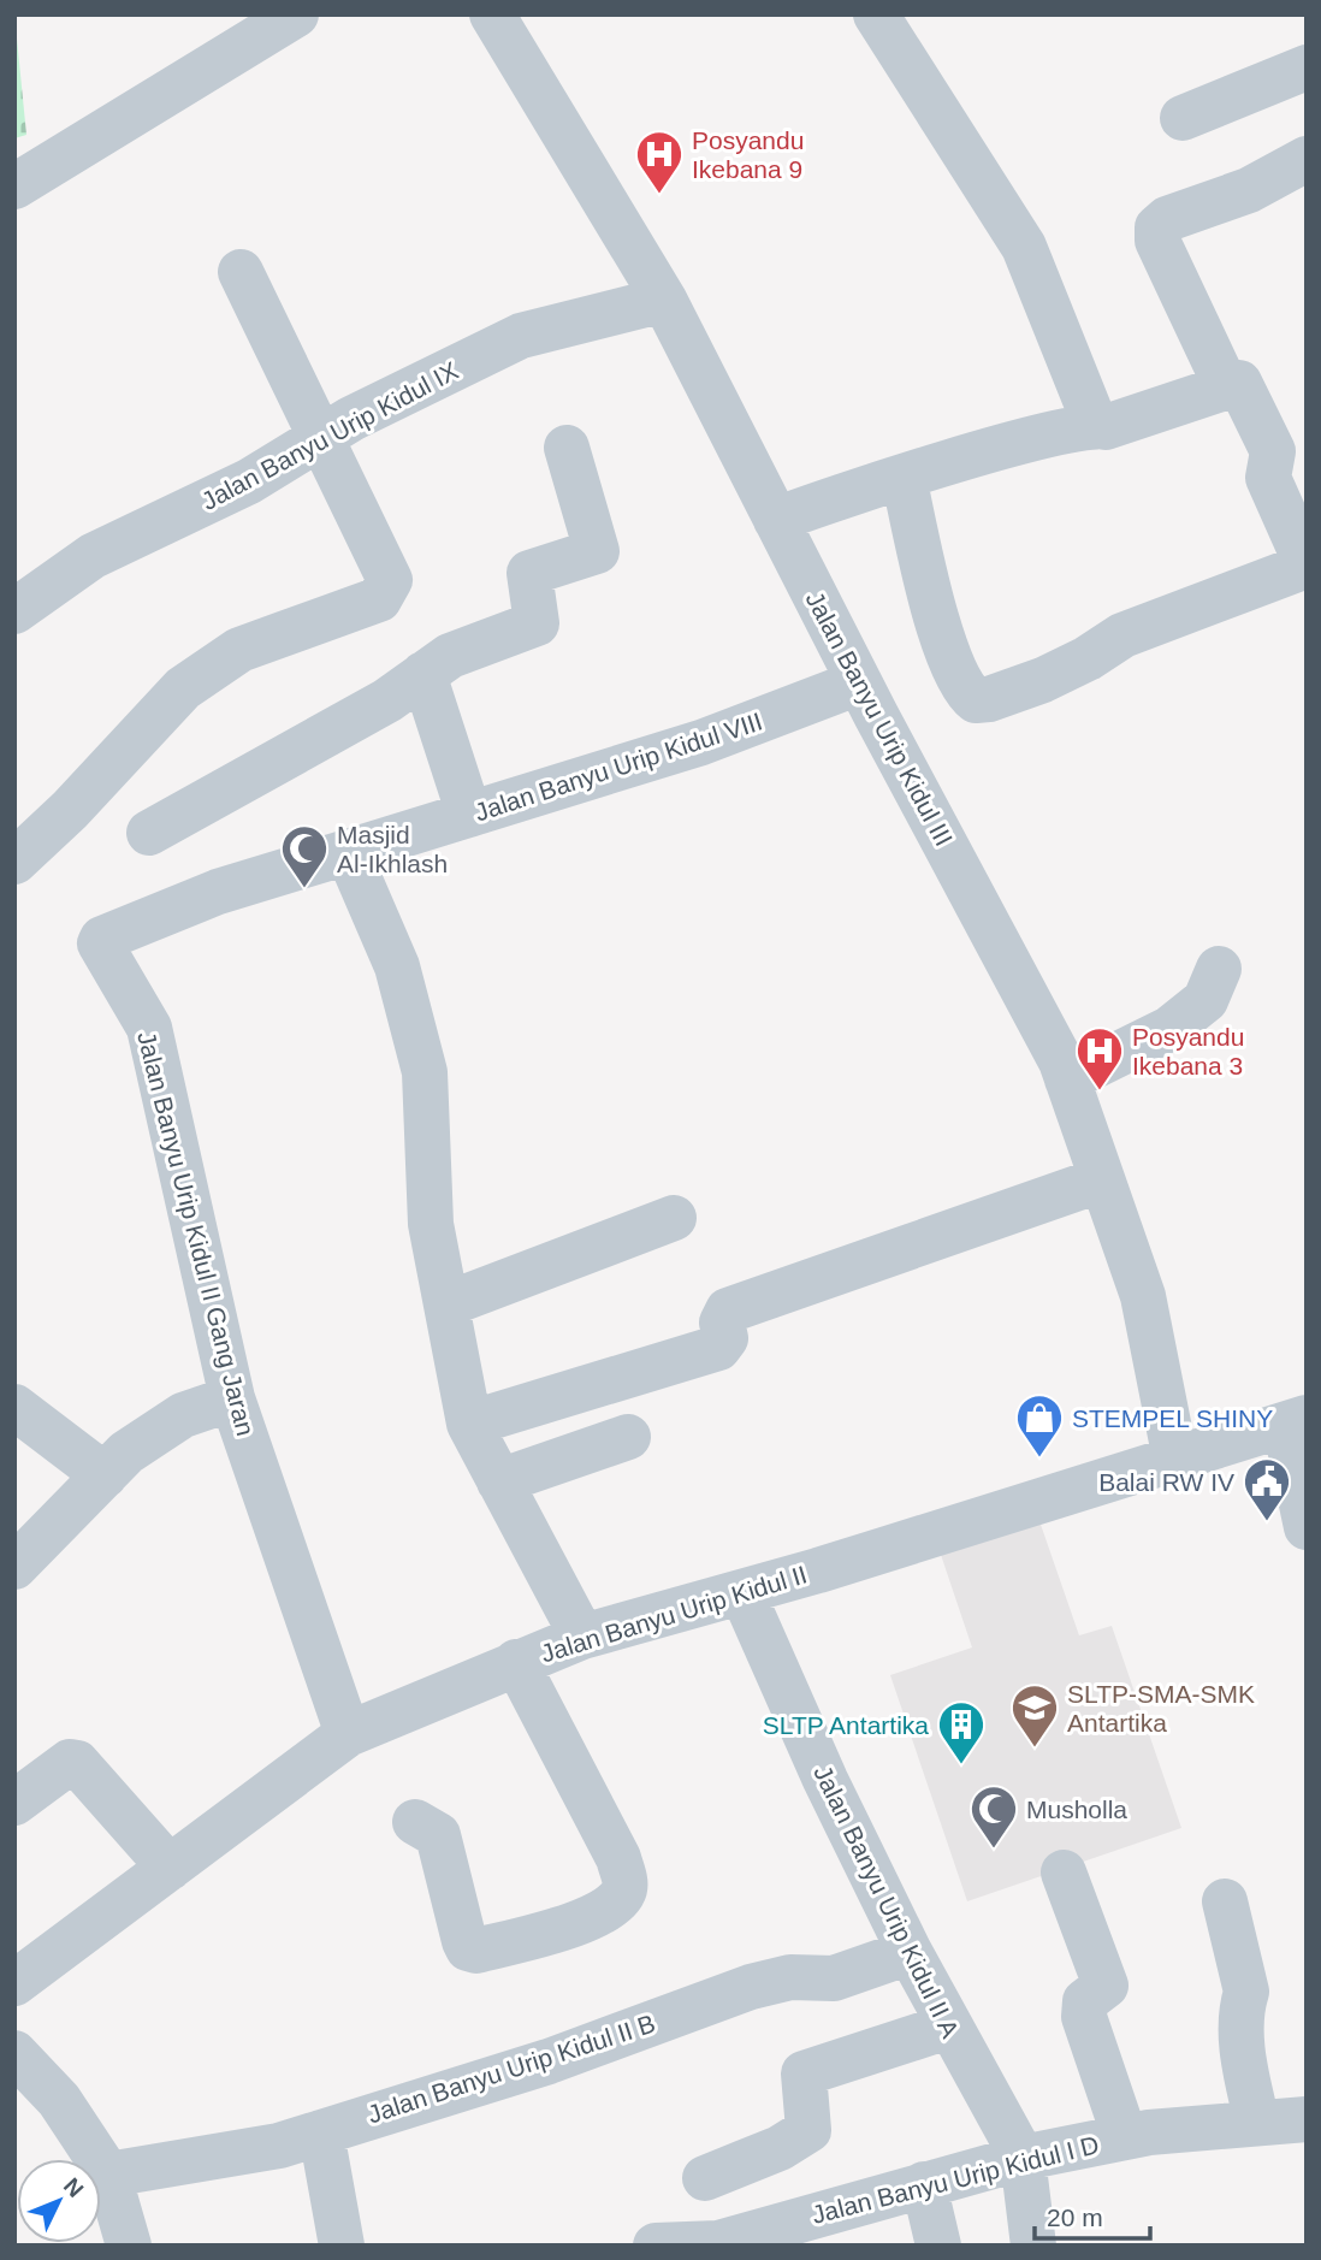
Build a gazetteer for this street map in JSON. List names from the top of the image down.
{
  "streets": {
    "street": [
      "Jalan Banyu Urip Kidul IX",
      "Jalan Banyu Urip Kidul III",
      "Jalan Banyu Urip Kidul VIII",
      "Jalan Banyu Urip Kidul II Gang Jaran",
      "Jalan Banyu Urip Kidul II",
      "Jalan Banyu Urip Kidul II A",
      "Jalan Banyu Urip Kidul II B",
      "Jalan Banyu Urip Kidul I D"
    ]
  },
  "crossings": [
    ["Jalan Banyu Urip Kidul IX", "Jalan Banyu Urip Kidul III"],
    ["Jalan Banyu Urip Kidul III", "Jalan Banyu Urip Kidul VIII"],
    ["Jalan Banyu Urip Kidul III", "Jalan Banyu Urip Kidul II"],
    ["Jalan Banyu Urip Kidul VIII", "Jalan Banyu Urip Kidul II Gang Jaran"],
    ["Jalan Banyu Urip Kidul II Gang Jaran", "Jalan Banyu Urip Kidul II"],
    ["Jalan Banyu Urip Kidul II", "Jalan Banyu Urip Kidul II A"],
    ["Jalan Banyu Urip Kidul II A", "Jalan Banyu Urip Kidul II B"],
    ["Jalan Banyu Urip Kidul II A", "Jalan Banyu Urip Kidul I D"]
  ],
  "places": {
    "hospital": ["Posyandu Ikebana 9", "Posyandu Ikebana 3"],
    "mosque": ["Masjid Al-Ikhlash", "Musholla"],
    "shop": ["STEMPEL SHINY"],
    "public building": ["Balai RW IV"],
    "school or university": ["SLTP-SMA-SMK Antartika"],
    "building": ["SLTP Antartika"]
  },
  "scale_bar": "20 m",
  "north": "top right"
}
